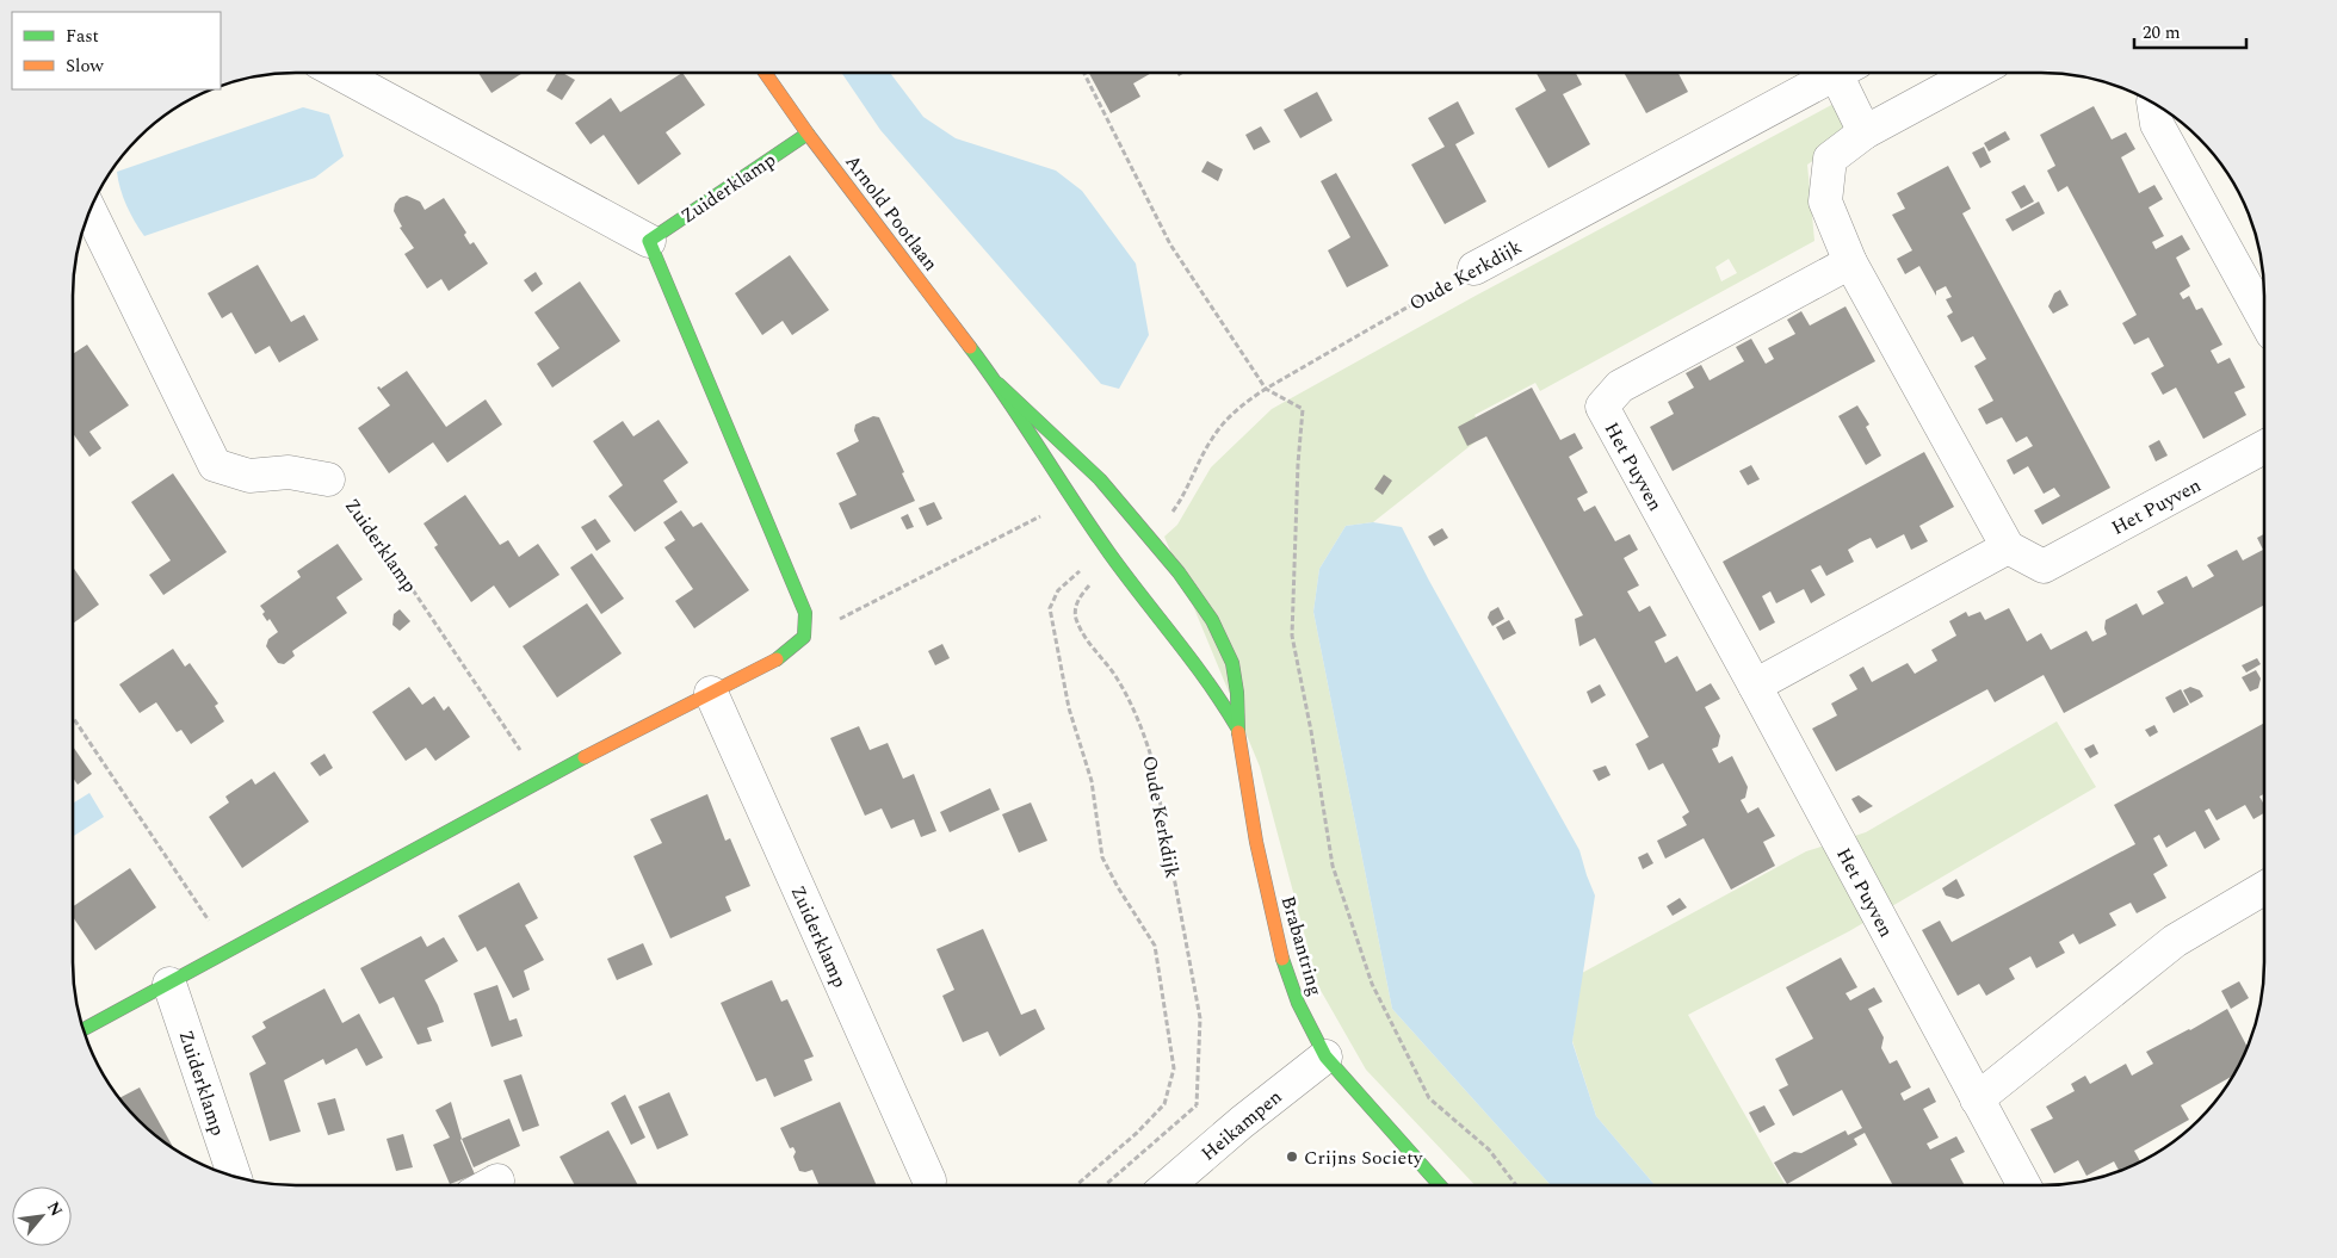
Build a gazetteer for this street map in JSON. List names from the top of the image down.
{
  "streets": {
    "street": [
      "Zuiderklamp",
      "Arnold Pootlaan",
      "Oude Kerkdijk",
      "Het Puyven",
      "Brabantring",
      "Heikampen"
    ]
  },
  "crossings": [
    ["Zuiderklamp", "Arnold Pootlaan"],
    ["Arnold Pootlaan", "Oude Kerkdijk"],
    ["Arnold Pootlaan", "Brabantring"],
    ["Oude Kerkdijk", "Brabantring"],
    ["Brabantring", "Heikampen"]
  ],
  "places": ["Crijns Society"],
  "legend": ["Fast", "Slow"],
  "scale_bar": "20 m",
  "north": "top right"
}
